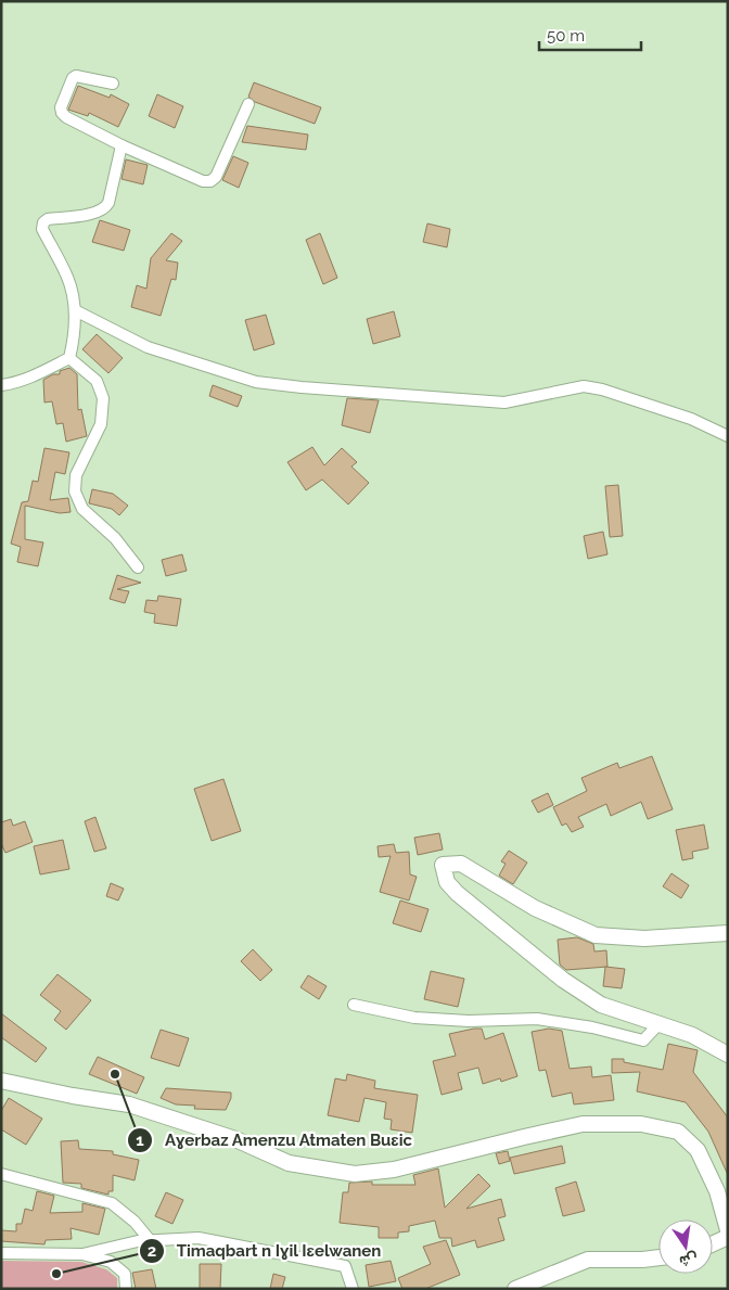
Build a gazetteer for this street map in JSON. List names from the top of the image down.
{
  "places": ["Aɣerbaz Amenzu Atmaten Buɛic", "Timaqbart n Iɣil Iɛelwanen"],
  "scale_bar": "50 m",
  "north": "bottom"
}
